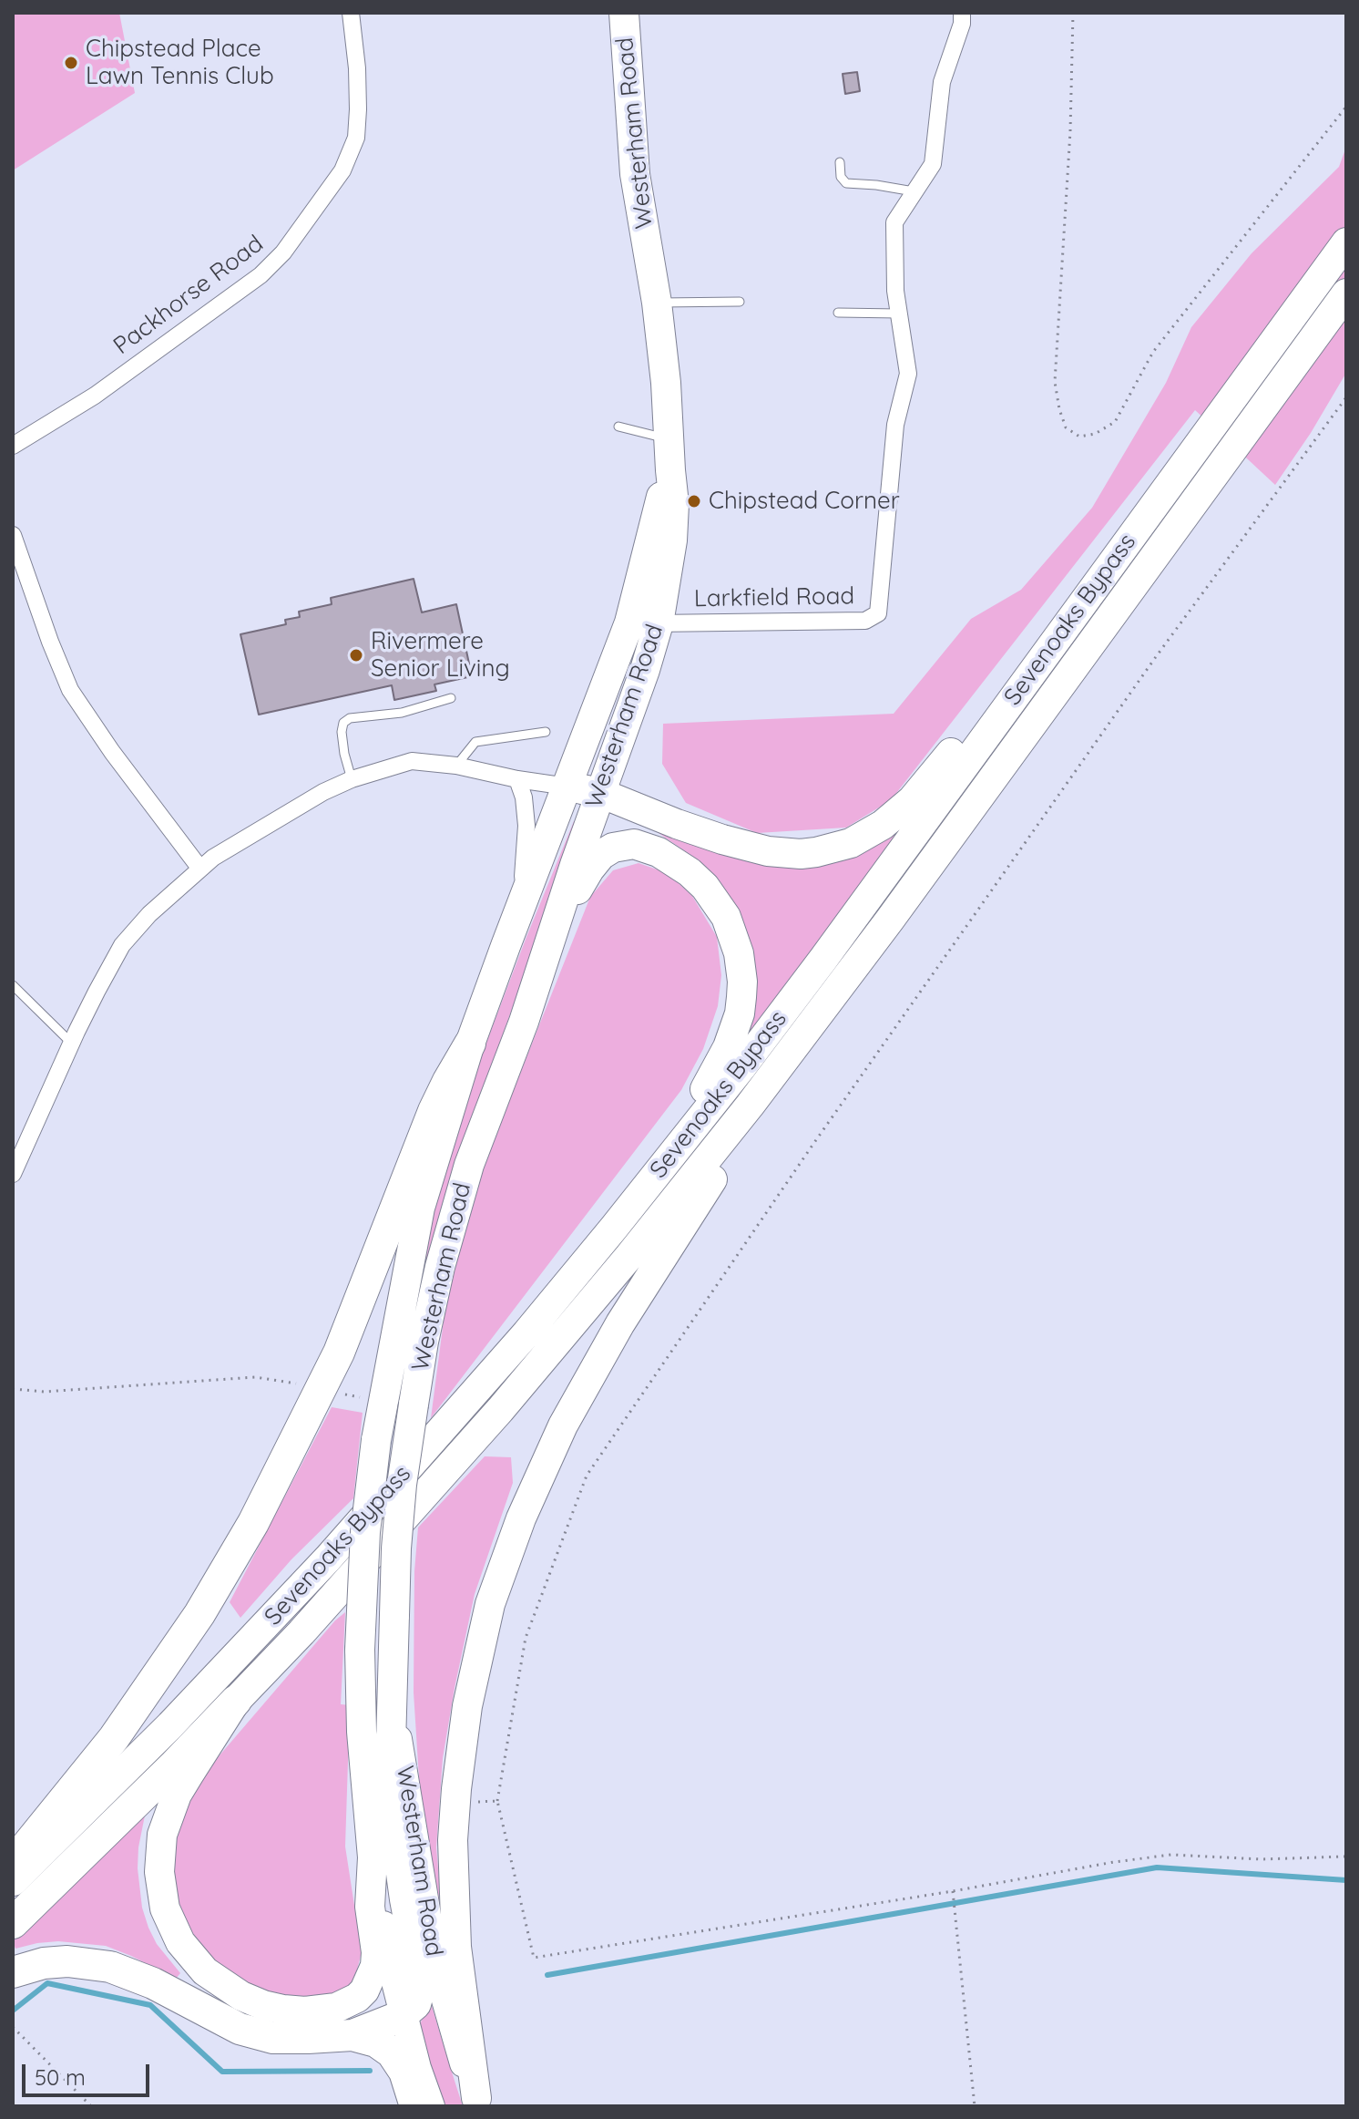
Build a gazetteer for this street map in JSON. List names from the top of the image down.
{
  "streets": {
    "highway": ["Westerham Road", "Sevenoaks Bypass"],
    "street": ["Packhorse Road", "Larkfield Road"]
  },
  "crossings": [
    ["Westerham Road", "Larkfield Road"],
    ["Westerham Road", "Sevenoaks Bypass"]
  ],
  "places": ["Chipstead Place Lawn Tennis Club", "Chipstead Corner", "Rivermere Senior Living"],
  "scale_bar": "50 m"
}
